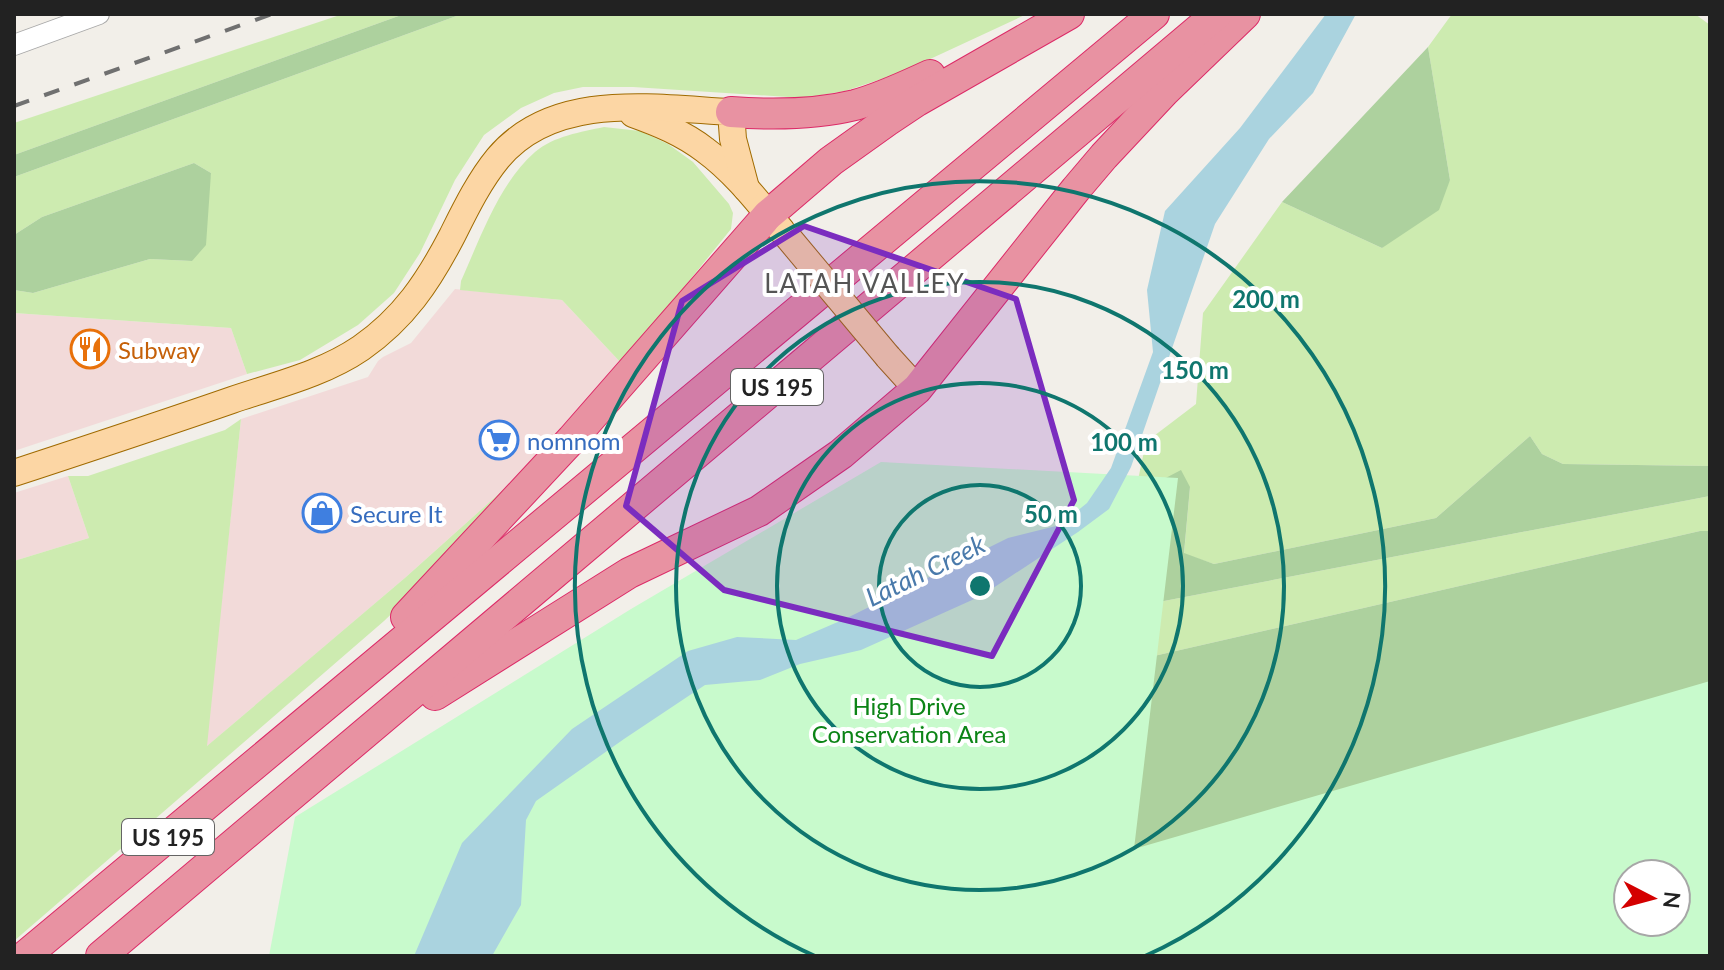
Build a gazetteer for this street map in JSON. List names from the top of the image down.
{
  "streets": {
    "highway": ["US 195"]
  },
  "districts": ["LATAH VALLEY"],
  "water": ["Latah Creek"],
  "parks": ["High Drive Conservation Area"],
  "places": {
    "restaurant": ["Subway"],
    "supermarket": ["nomnom"],
    "shop": ["Secure It"]
  },
  "north": "right",
  "rings": [
    "200 m",
    "150 m",
    "100 m",
    "50 m"
  ]
}
